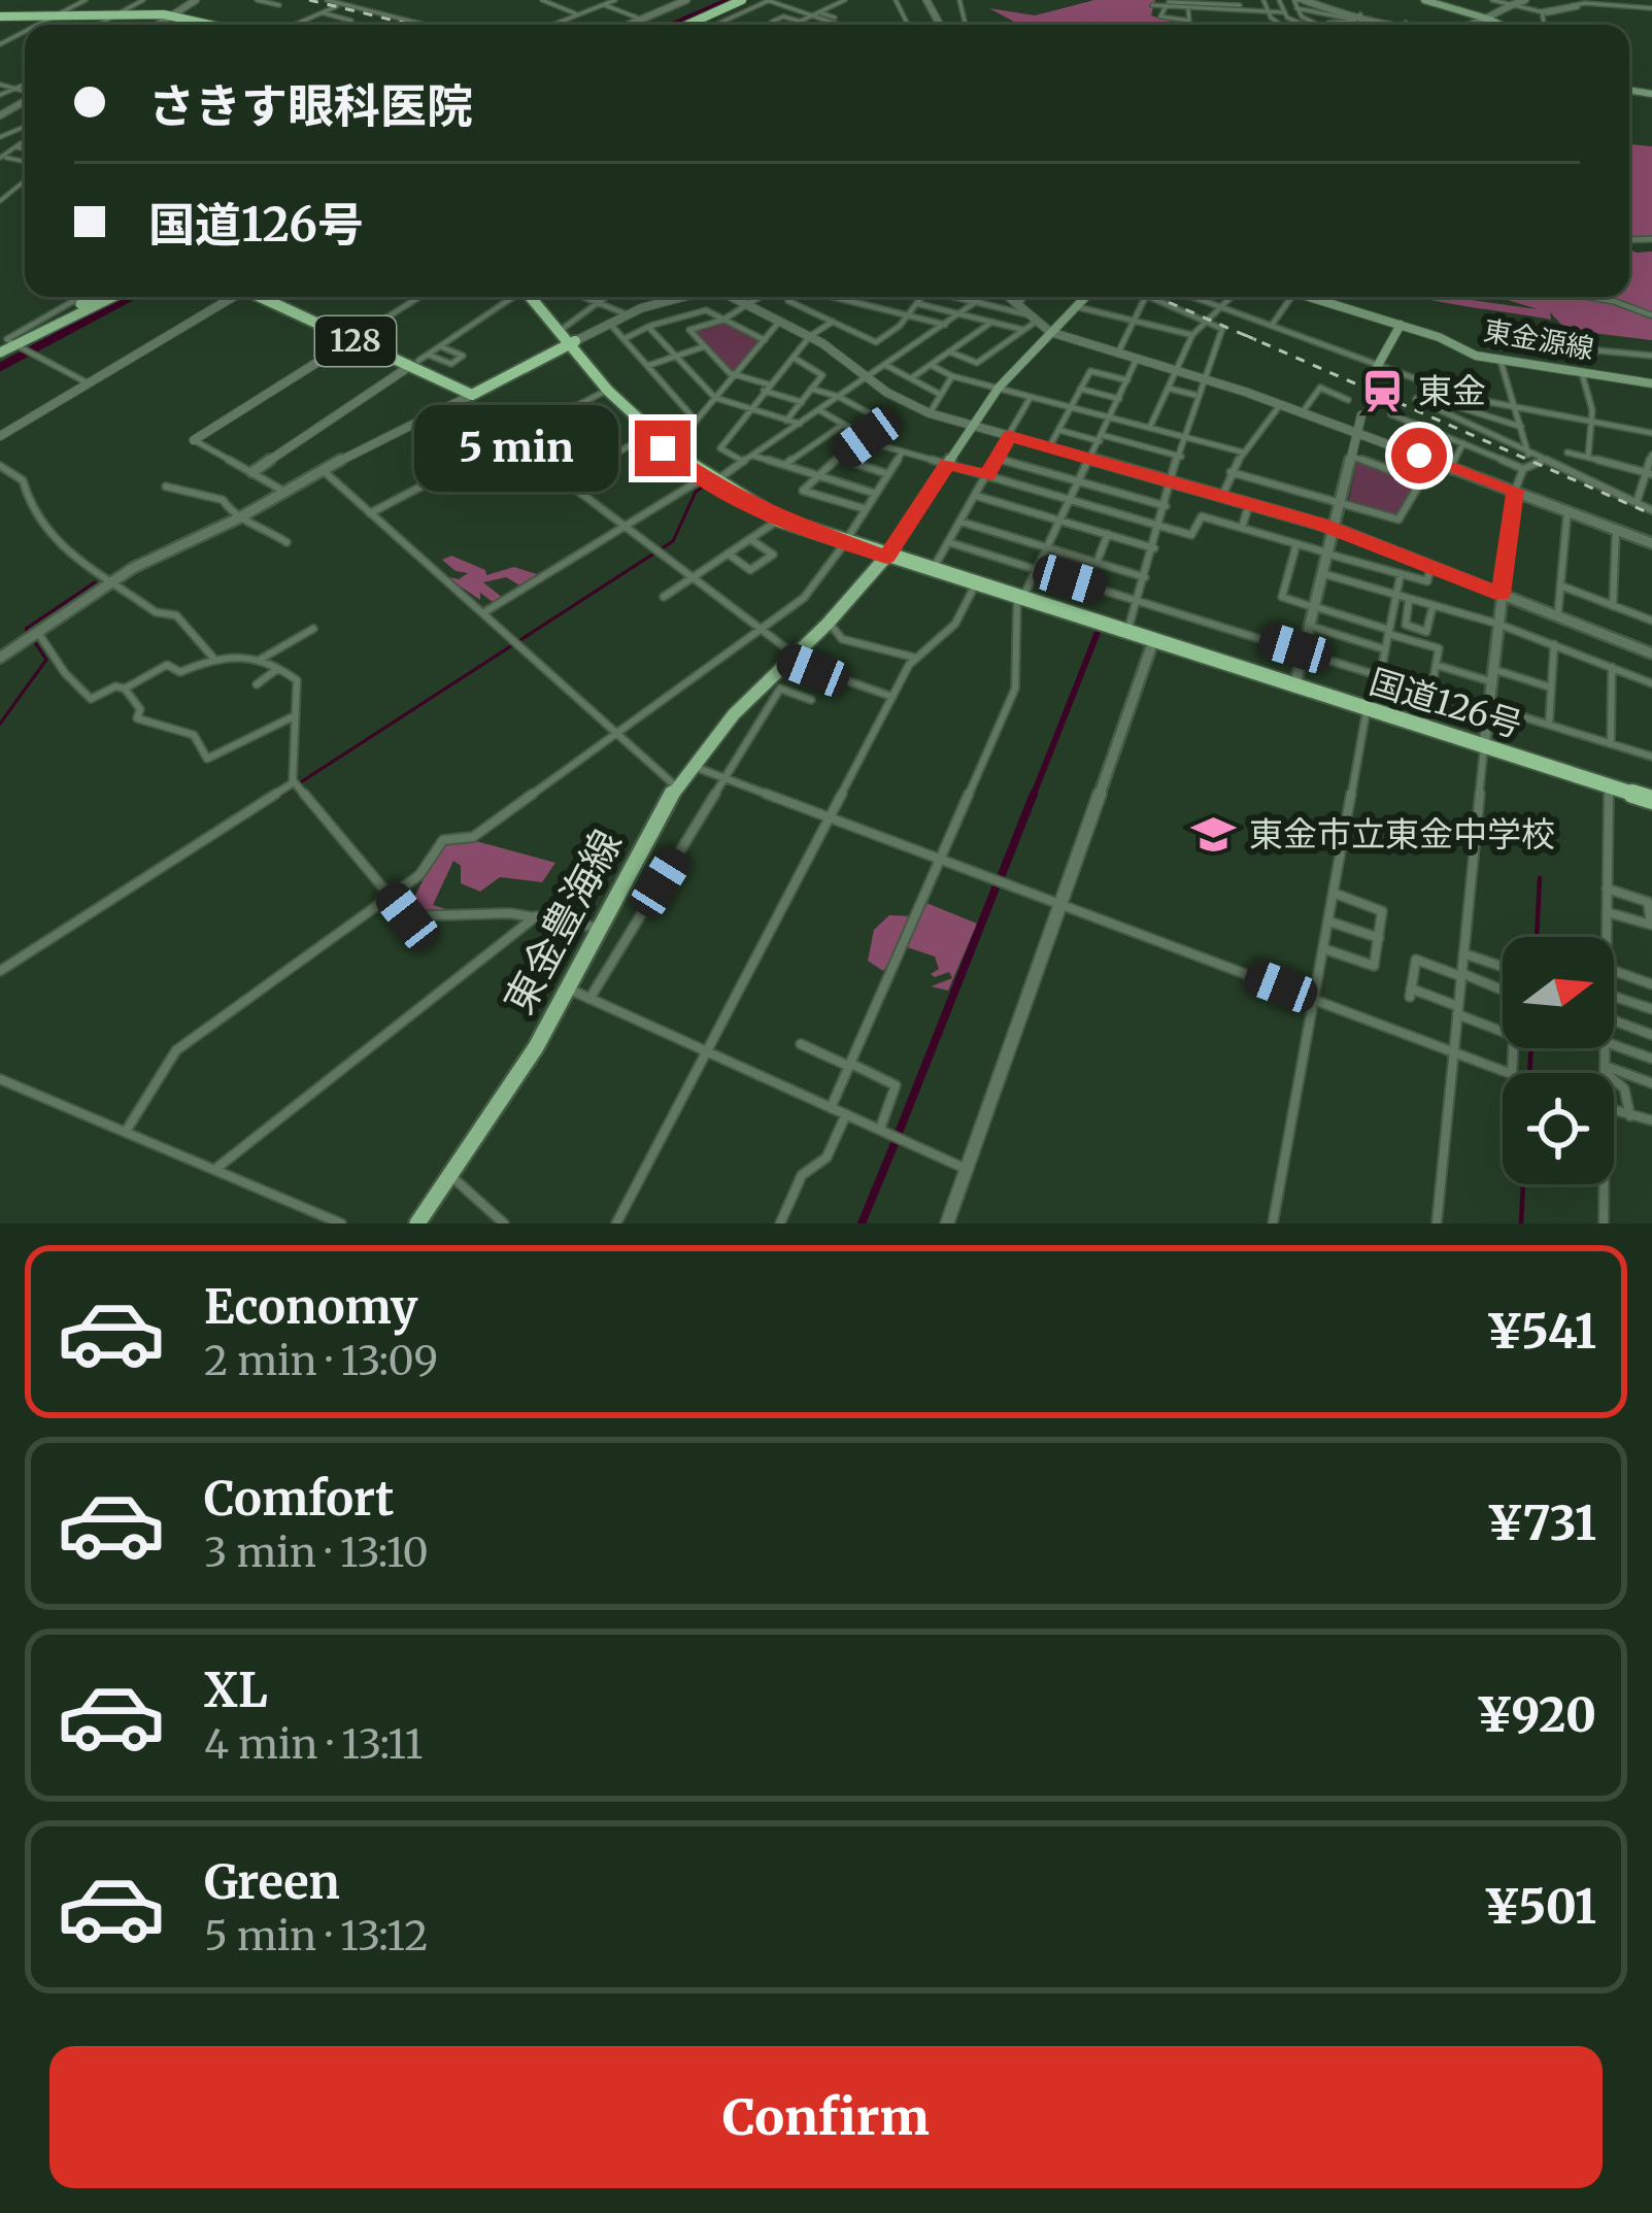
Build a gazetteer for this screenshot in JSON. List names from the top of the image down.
{
  "streets": {
    "highway": ["128", "国道126号"],
    "main road": ["東金源線", "東金豊海線"]
  },
  "crossings": [
    ["国道126号", "東金豊海線"]
  ],
  "places": {
    "station": ["東金"],
    "school or university": ["東金市立東金中学校"]
  },
  "north": "right",
  "page": {
    "banner": ["さきす眼科医院", "国道126号"],
    "bubble": "5 min",
    "list": [
      {
        "name": "Economy",
        "note": "2 min · 13:09",
        "value": "¥541"
      },
      {
        "name": "Comfort",
        "note": "3 min · 13:10",
        "value": "¥731"
      },
      {
        "name": "XL",
        "note": "4 min · 13:11",
        "value": "¥920"
      },
      {
        "name": "Green",
        "note": "5 min · 13:12",
        "value": "¥501"
      }
    ],
    "buttons": "Confirm"
  }
}
